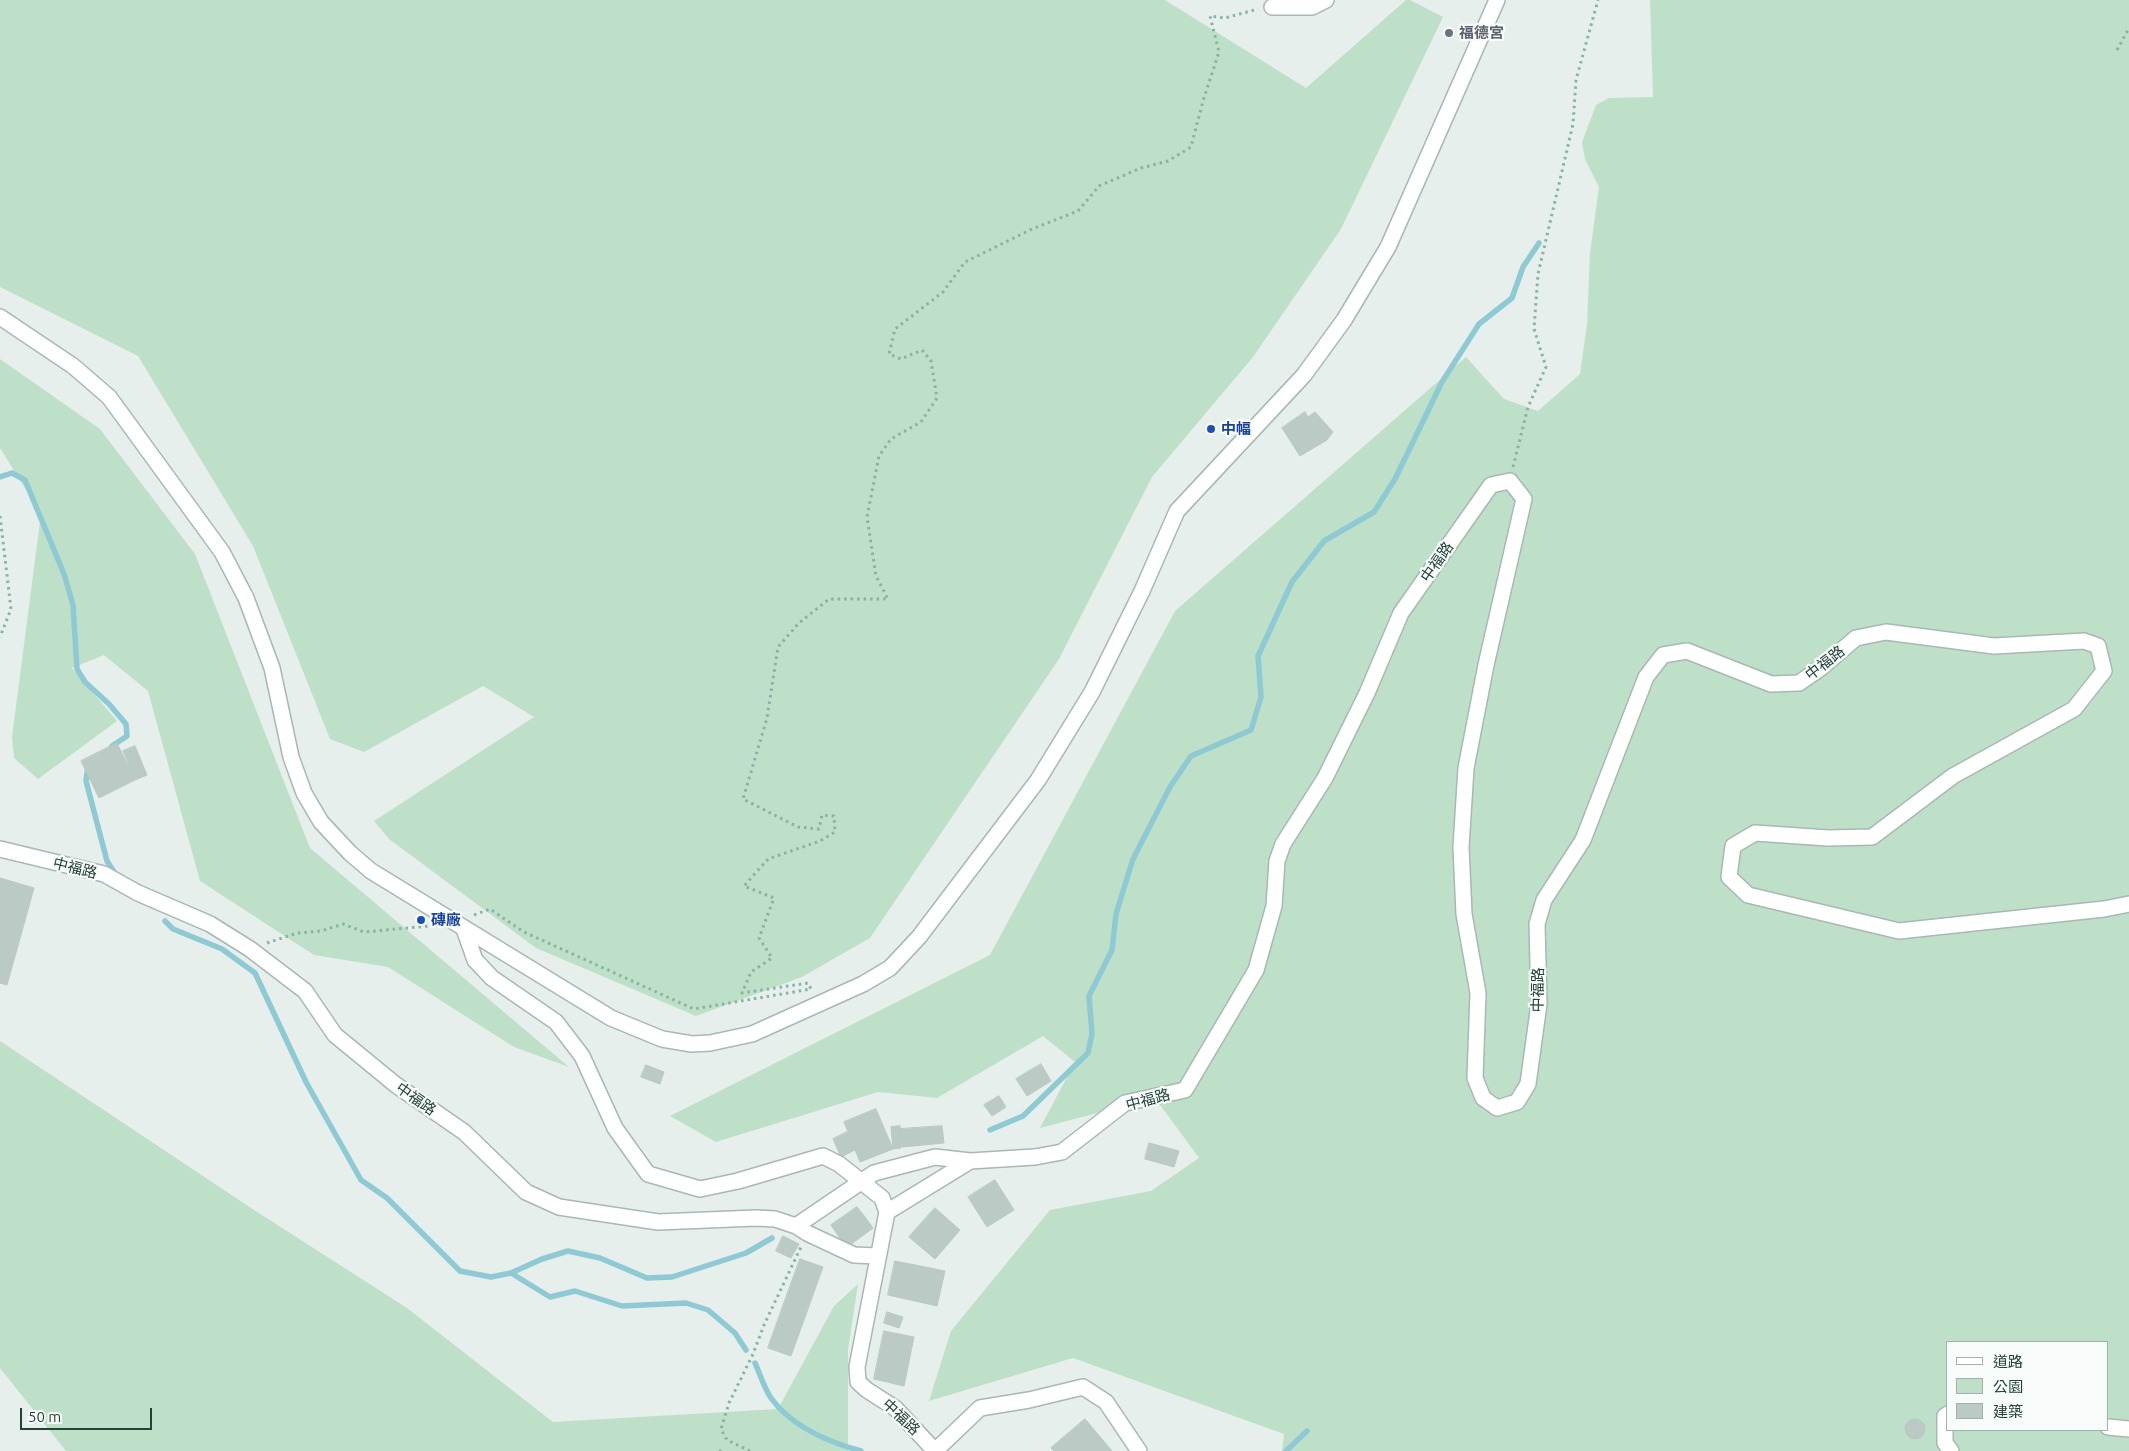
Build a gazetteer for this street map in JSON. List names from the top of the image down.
{
  "streets": {
    "street": ["中福路"]
  },
  "places": ["福德宮", "中幅", "磚廠"],
  "legend": ["道路", "公園", "建築"],
  "scale_bar": "50 m"
}
